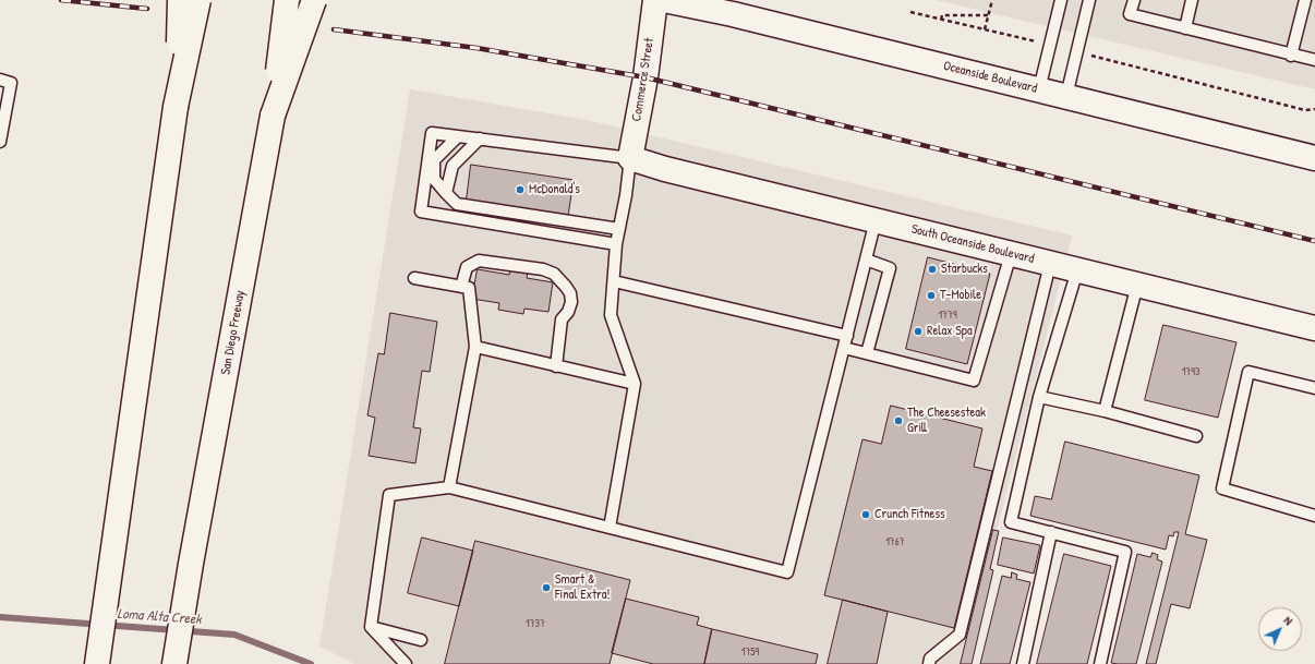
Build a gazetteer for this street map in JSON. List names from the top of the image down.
{
  "streets": {
    "main road": [
      "Oceanside Boulevard",
      "Commerce Street",
      "South Oceanside Boulevard",
      "San Diego Freeway"
    ]
  },
  "crossings": [
    ["Commerce Street", "South Oceanside Boulevard"]
  ],
  "water": ["Loma Alta Creek"],
  "places": [
    "McDonald's",
    "Starbucks",
    "T-Mobile",
    "Relax Spa",
    "The Cheesesteak Grill",
    "Crunch Fitness",
    "Smart & Final Extra!"
  ],
  "house_numbers": [
    "1779",
    "1793",
    "1767",
    "1737",
    "1759"
  ],
  "north": "top right"
}
